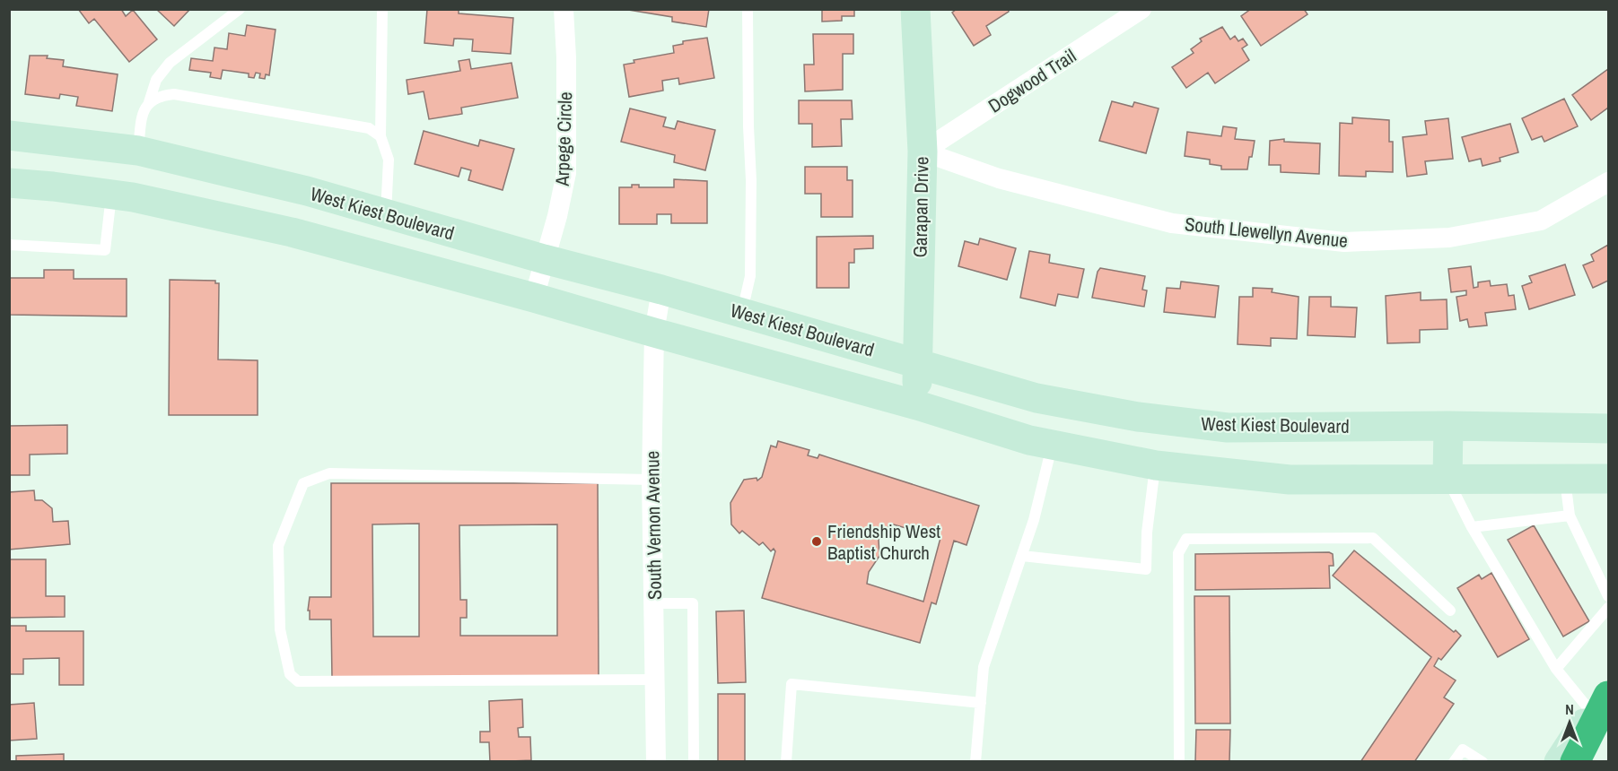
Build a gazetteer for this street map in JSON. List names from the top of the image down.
{
  "streets": {
    "main road": ["Garapan Drive", "West Kiest Boulevard"],
    "street": [
      "Dogwood Trail",
      "Arpege Circle",
      "South Llewellyn Avenue",
      "South Vernon Avenue"
    ]
  },
  "crossings": [
    ["Dogwood Trail", "Garapan Drive"],
    ["Dogwood Trail", "South Llewellyn Avenue"],
    ["Arpege Circle", "West Kiest Boulevard"],
    ["Garapan Drive", "West Kiest Boulevard"],
    ["Garapan Drive", "South Llewellyn Avenue"],
    ["West Kiest Boulevard", "South Vernon Avenue"]
  ],
  "places": ["Friendship West Baptist Church"],
  "north": "top"
}
